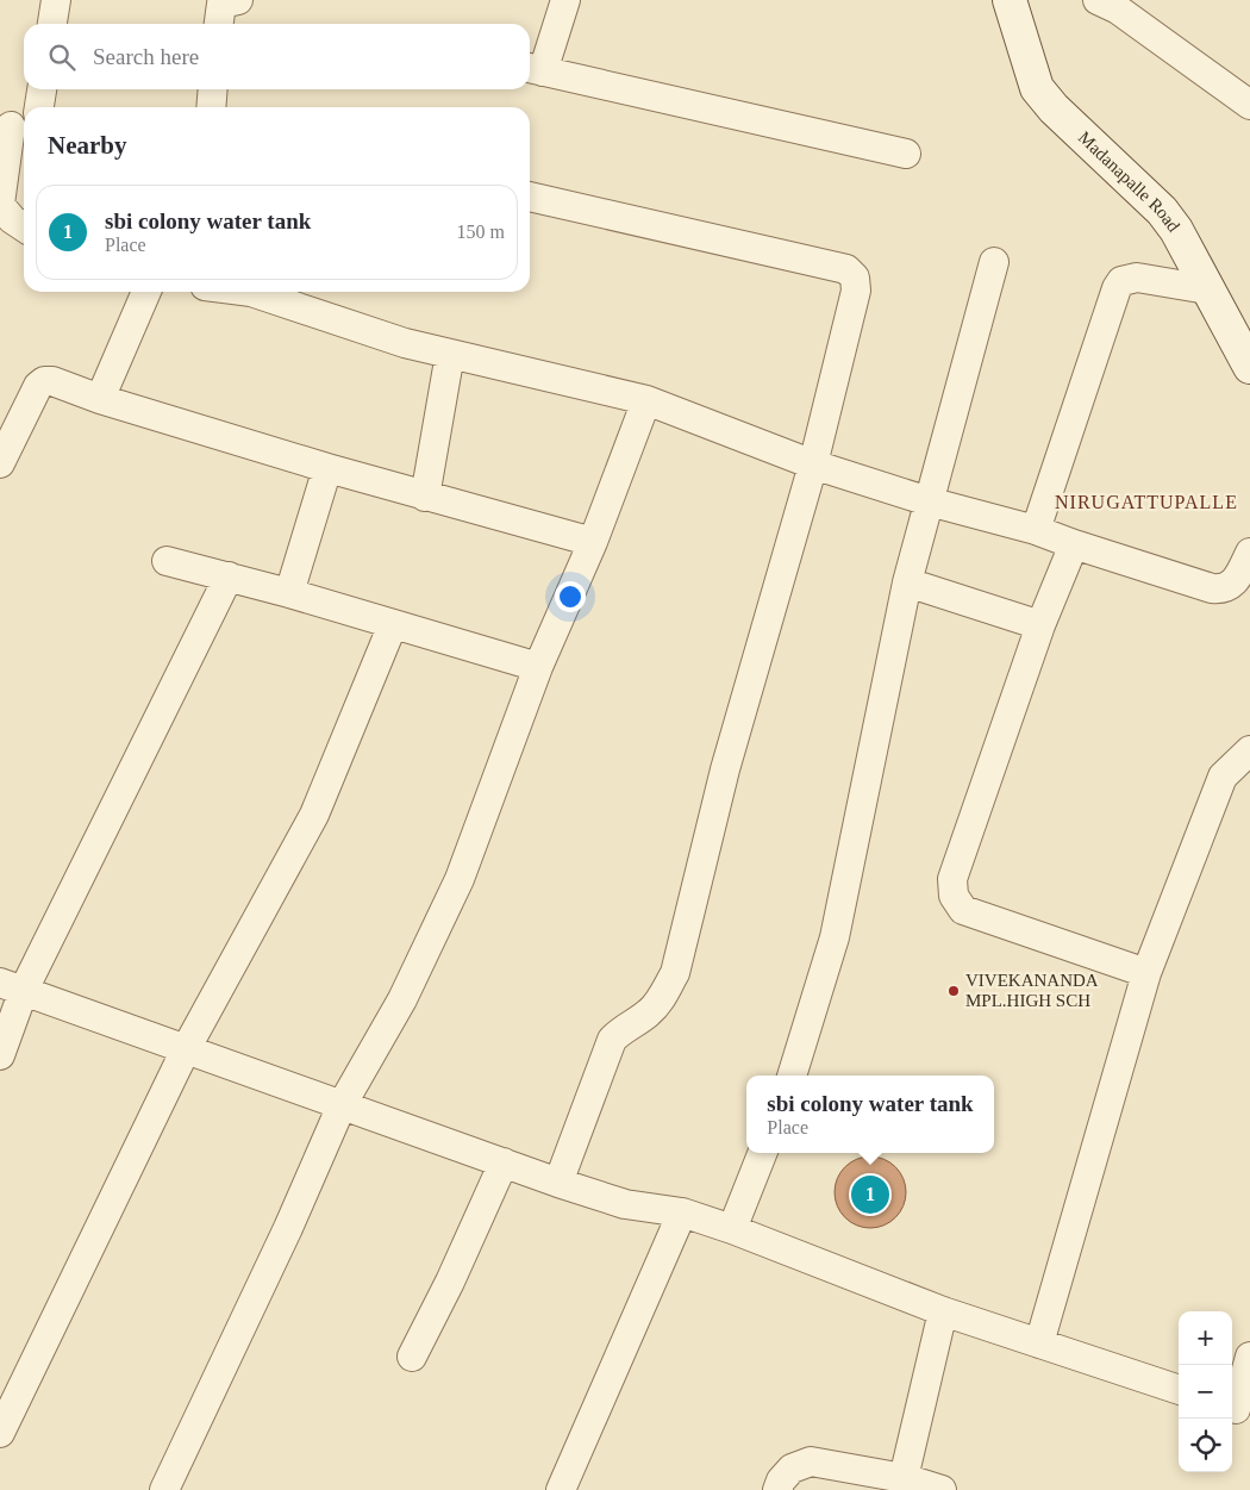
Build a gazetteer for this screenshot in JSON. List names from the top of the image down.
{
  "streets": {
    "main road": ["Madanapalle Road"]
  },
  "districts": ["NIRUGATTUPALLE"],
  "places": ["VIVEKANANDA MPL.HIGH SCH"],
  "page": {
    "search": "Search here",
    "heading": "Nearby",
    "list": [
      {
        "mark": "1",
        "name": "sbi colony water tank",
        "note": "Place",
        "value": "150 m"
      }
    ],
    "popup": ["sbi colony water tank", "Place"],
    "pins": "1",
    "map_buttons": ["+", "−"]
  }
}
